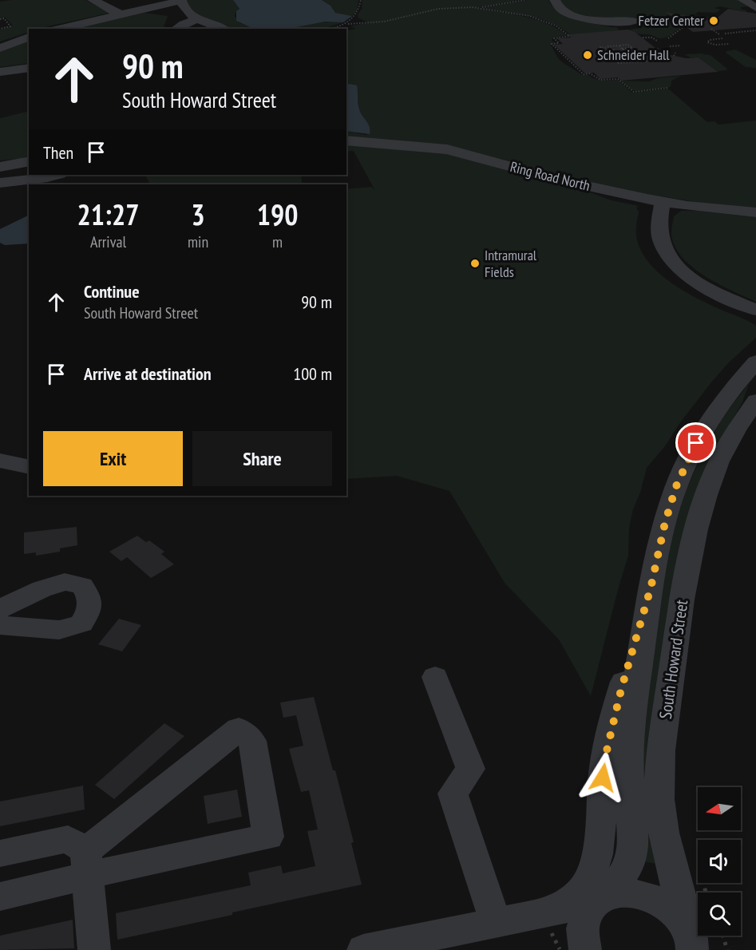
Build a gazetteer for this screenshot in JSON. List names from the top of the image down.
{
  "streets": {
    "street": ["Ring Road North", "South Howard Street"]
  },
  "places": ["Fetzer Center", "Schneider Hall", "Intramural Fields"],
  "north": "left",
  "page": {
    "turn": ["90 m", "South Howard Street"],
    "then": "Then",
    "eta": [
      "21:27",
      "Arrival",
      "3",
      "min",
      "190",
      "m"
    ],
    "list": [
      {
        "name": "Continue",
        "note": "South Howard Street",
        "value": "90 m"
      },
      {
        "name": "Arrive at destination",
        "value": "100 m"
      }
    ],
    "buttons": ["Exit", "Share"]
  }
}
